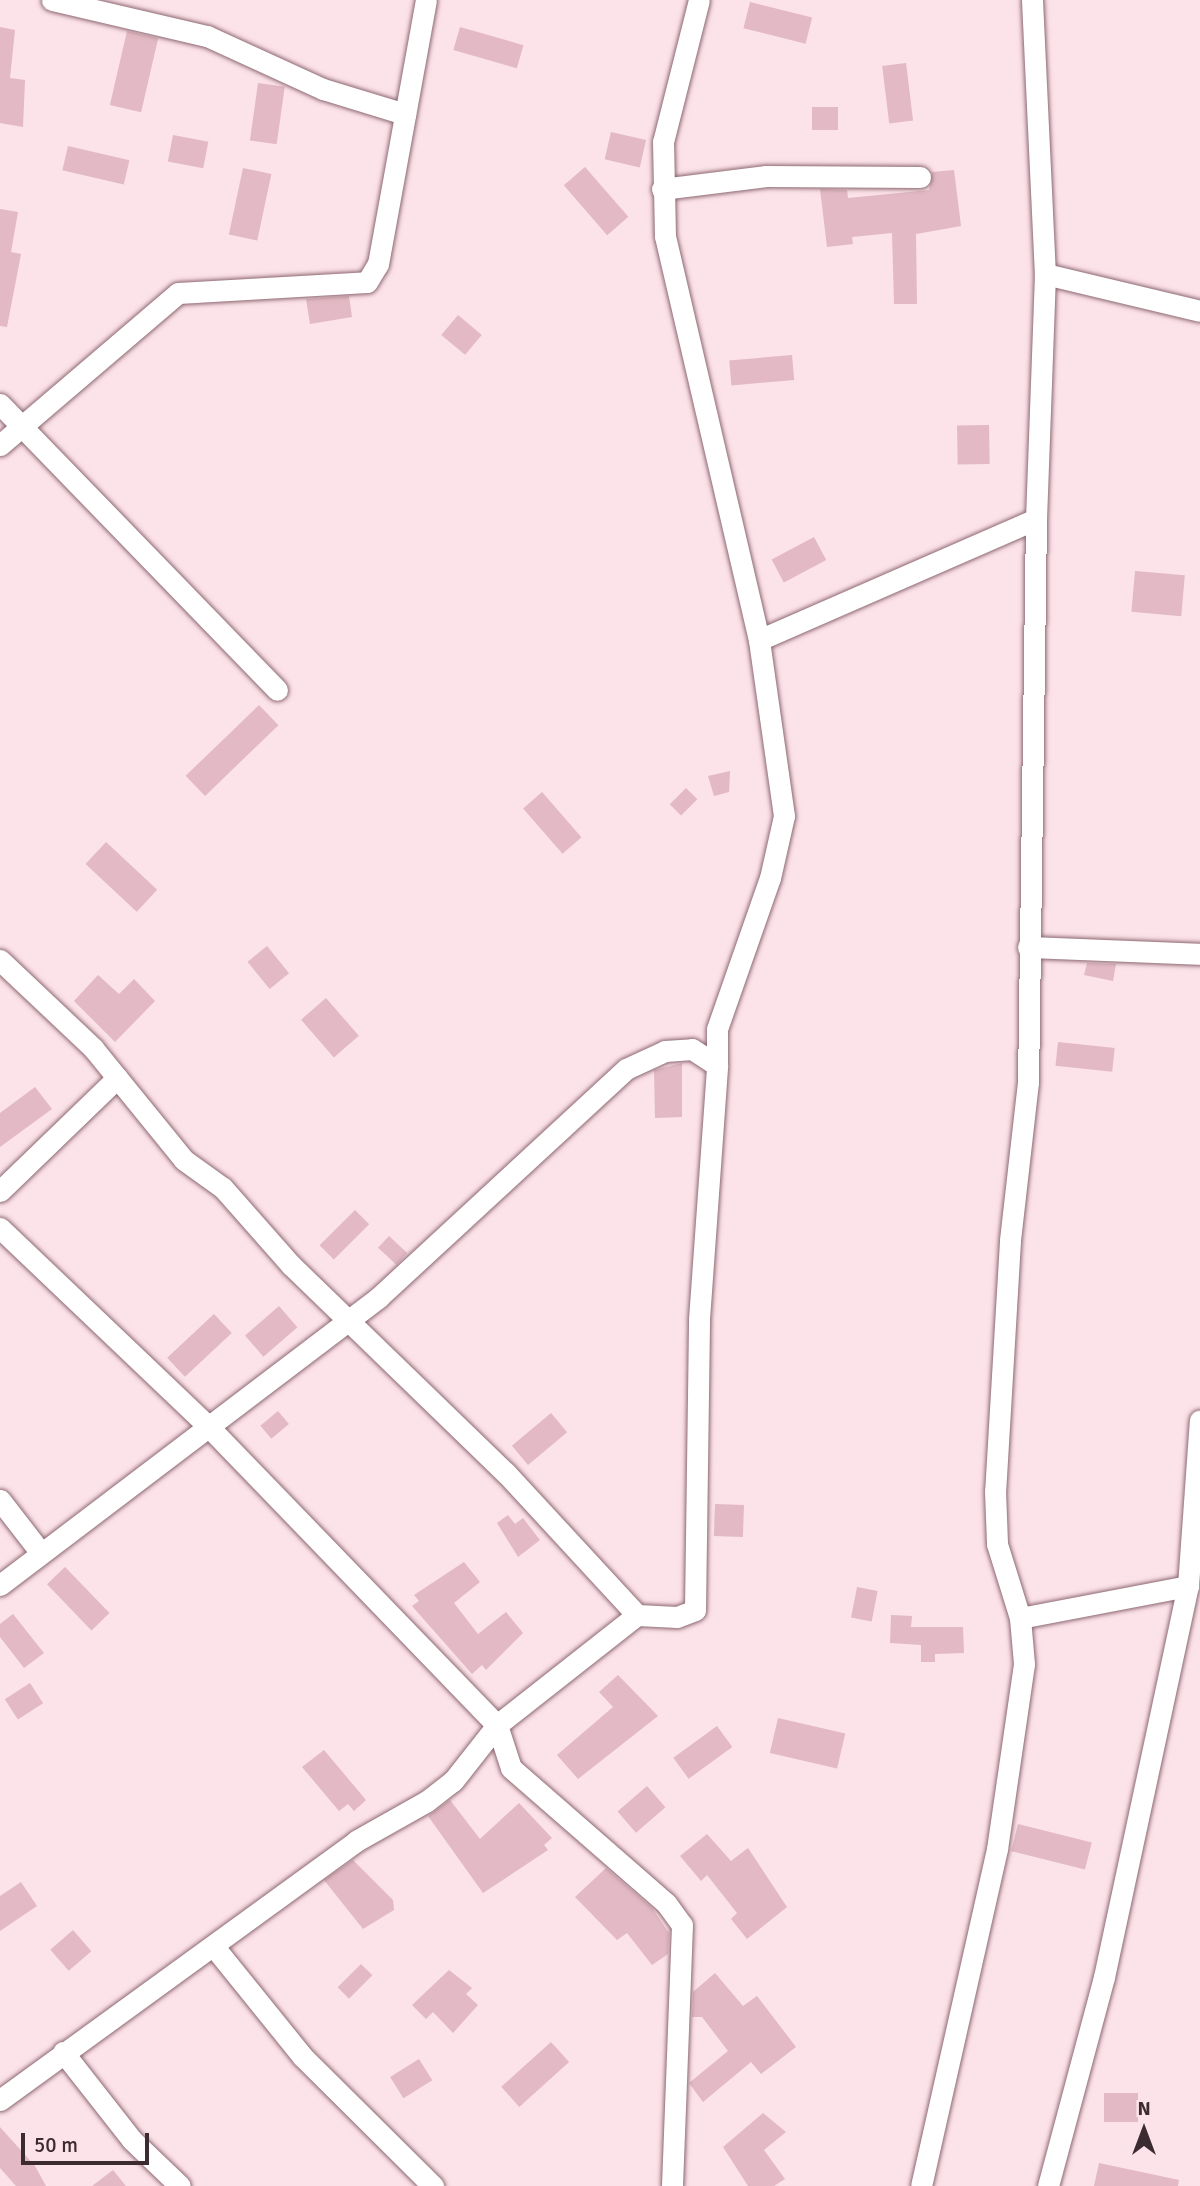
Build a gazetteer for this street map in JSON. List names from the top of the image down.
{
  "scale_bar": "50 m",
  "north": "top"
}
